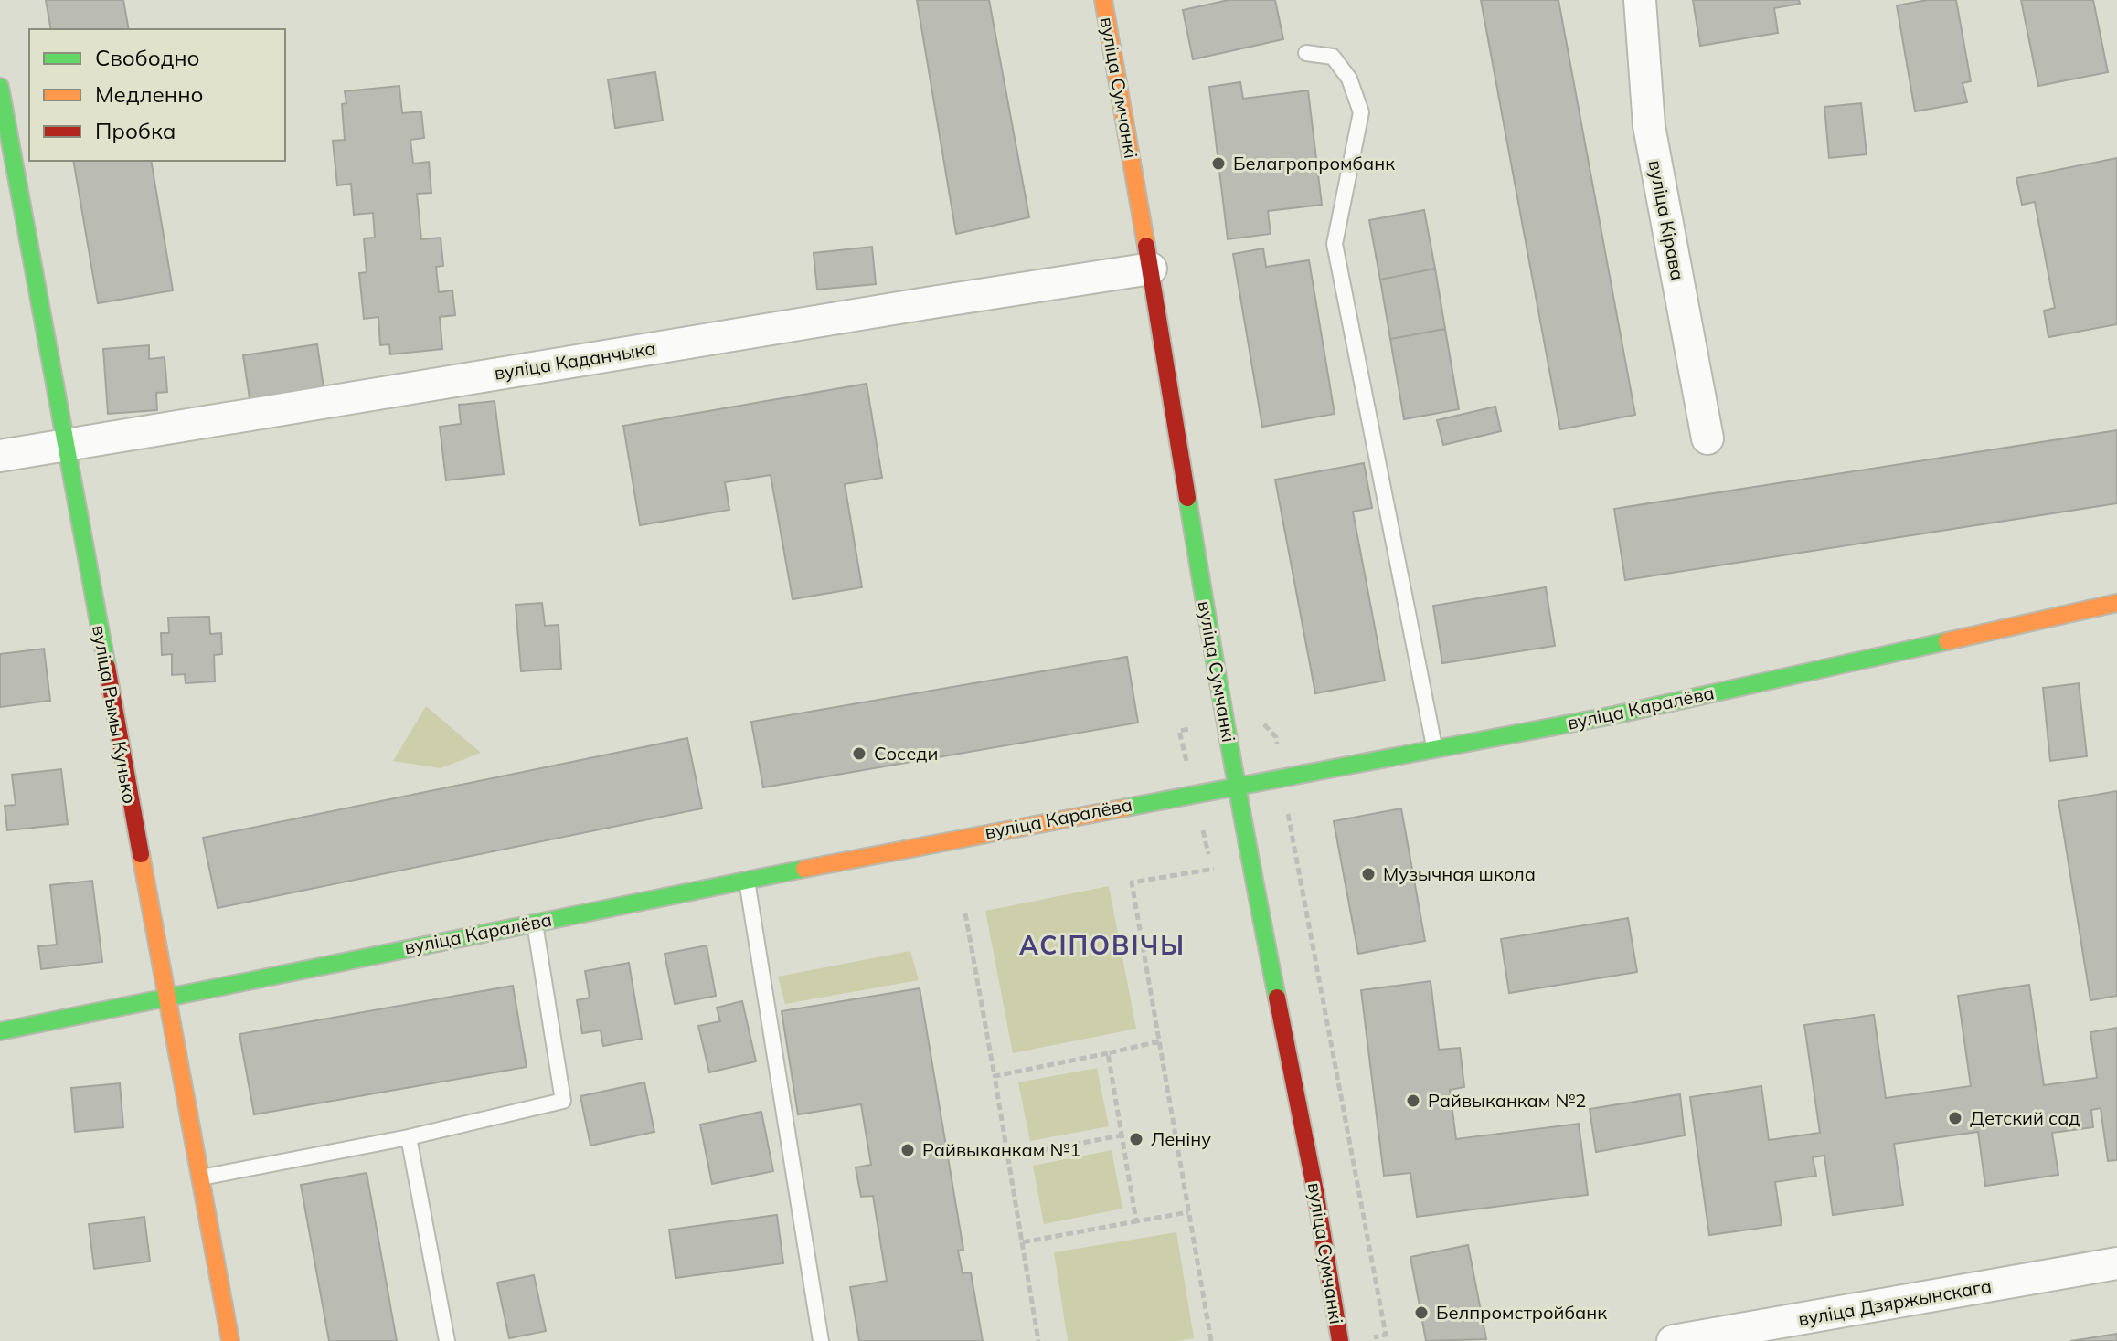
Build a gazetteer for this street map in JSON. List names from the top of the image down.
{
  "streets": {
    "street": [
      "вуліца Сумчанкі",
      "вуліца Кірава",
      "вуліца Каданчыка",
      "вуліца Каралёва",
      "вуліца Рымы Кунько",
      "вуліца Дзяржынскага"
    ]
  },
  "crossings": [
    ["вуліца Сумчанкі", "вуліца Каданчыка"],
    ["вуліца Сумчанкі", "вуліца Каралёва"],
    ["вуліца Каданчыка", "вуліца Рымы Кунько"],
    ["вуліца Каралёва", "вуліца Рымы Кунько"]
  ],
  "districts": ["АСІПОВІЧЫ"],
  "places": [
    "Белагропромбанк",
    "Соседи",
    "Музычная школа",
    "Райвыканкам №2",
    "Детский сад",
    "Леніну",
    "Райвыканкам №1",
    "Белпромстройбанк"
  ],
  "legend": ["Свободно", "Медленно", "Пробка"]
}
